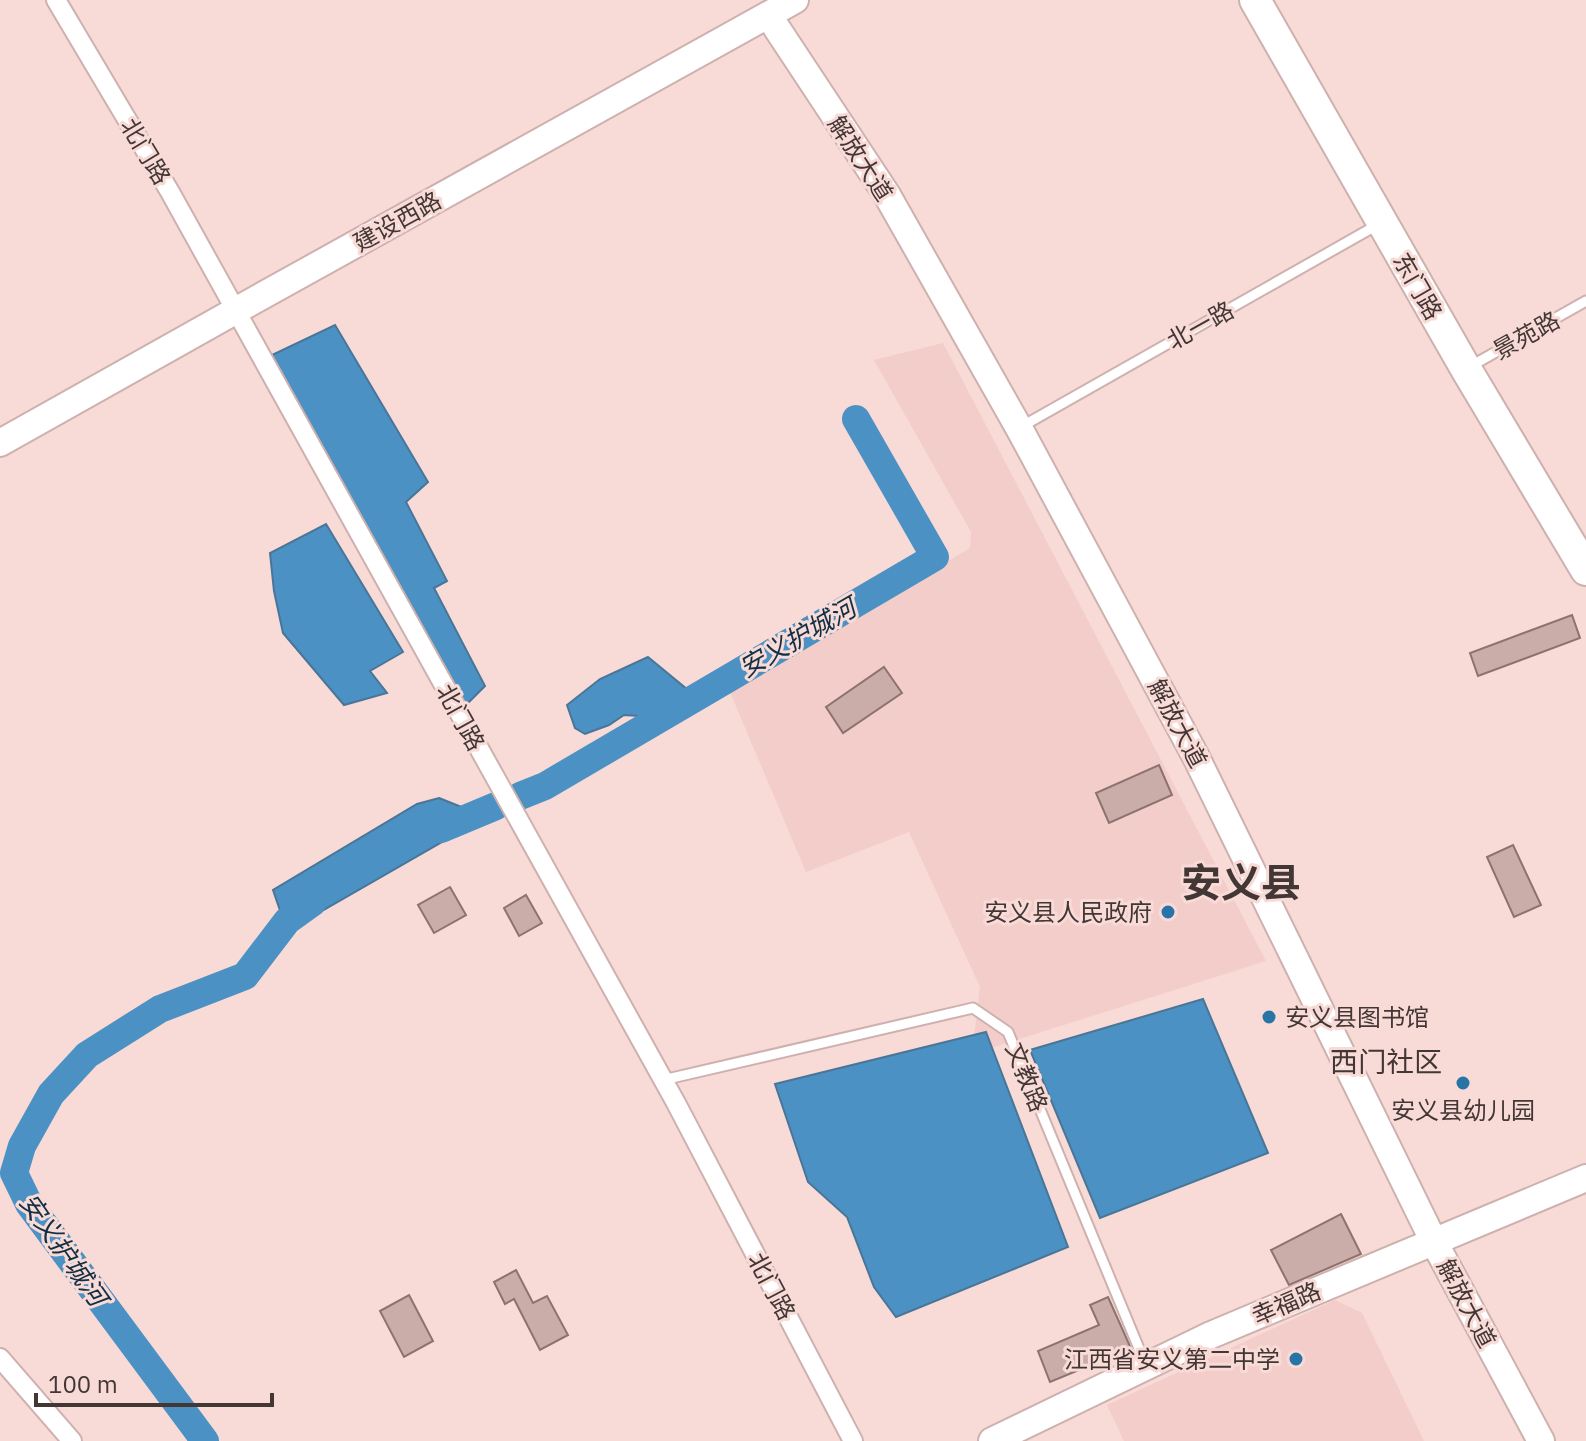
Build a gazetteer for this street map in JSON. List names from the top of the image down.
{
  "streets": {
    "main road": ["东门路"],
    "street": [
      "北门路",
      "解放大道",
      "建设西路",
      "幸福路"
    ],
    "lane": ["北一路", "景苑路", "文教路"]
  },
  "crossings": [
    ["北门路", "建设西路"],
    ["北门路", "文教路"],
    ["解放大道", "建设西路"],
    ["解放大道", "北一路"],
    ["解放大道", "幸福路"],
    ["东门路", "北一路"],
    ["东门路", "景苑路"],
    ["文教路", "幸福路"]
  ],
  "districts": ["安义县", "西门社区"],
  "water": ["安义护城河"],
  "places": [
    "安义县人民政府",
    "安义县图书馆",
    "安义县幼儿园",
    "江西省安义第二中学"
  ],
  "scale_bar": "100 m"
}
